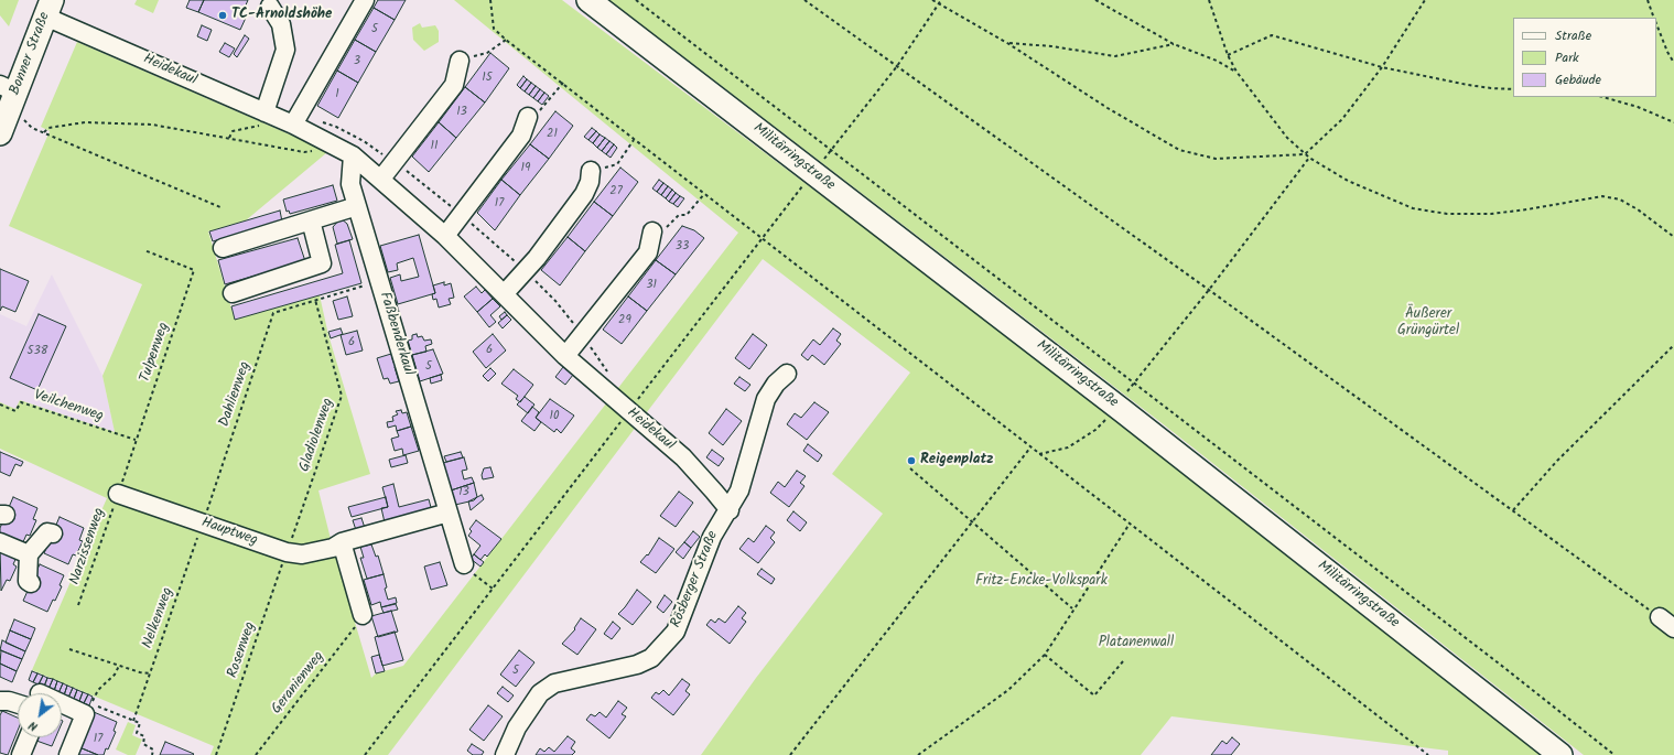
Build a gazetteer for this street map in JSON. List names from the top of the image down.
{
  "streets": {
    "main road": ["Bonner Straße", "Militärringstraße"],
    "street": [
      "Heidekaul",
      "Faßbenderkaul",
      "Hauptweg",
      "Rösberger Straße"
    ],
    "path": [
      "Tulpenweg",
      "Dahlienweg",
      "Veilchenweg",
      "Gladiolenweg",
      "Narzissenweg",
      "Nelkenweg",
      "Rosenweg",
      "Geranienweg"
    ]
  },
  "crossings": [
    ["Bonner Straße", "Heidekaul"],
    ["Heidekaul", "Faßbenderkaul"],
    ["Heidekaul", "Rösberger Straße"],
    ["Tulpenweg", "Veilchenweg"],
    ["Tulpenweg", "Hauptweg"],
    ["Tulpenweg", "Narzissenweg"],
    ["Dahlienweg", "Gladiolenweg"],
    ["Dahlienweg", "Hauptweg"],
    ["Dahlienweg", "Nelkenweg"],
    ["Gladiolenweg", "Hauptweg"],
    ["Gladiolenweg", "Rosenweg"],
    ["Hauptweg", "Narzissenweg"],
    ["Hauptweg", "Nelkenweg"],
    ["Hauptweg", "Rosenweg"]
  ],
  "parks": ["Äußerer Grüngürtel", "Fritz-Encke-Volkspark", "Platanenwall"],
  "places": ["TC-Arnoldshöhe", "Reigenplatz"],
  "house_numbers": [
    "5",
    "3",
    "15",
    "1",
    "13",
    "21",
    "11",
    "19",
    "27",
    "17",
    "33",
    "31",
    "29",
    "6",
    "6",
    "538",
    "5",
    "10",
    "13",
    "5",
    "17"
  ],
  "legend": ["Straße", "Park", "Gebäude"],
  "north": "bottom left"
}
